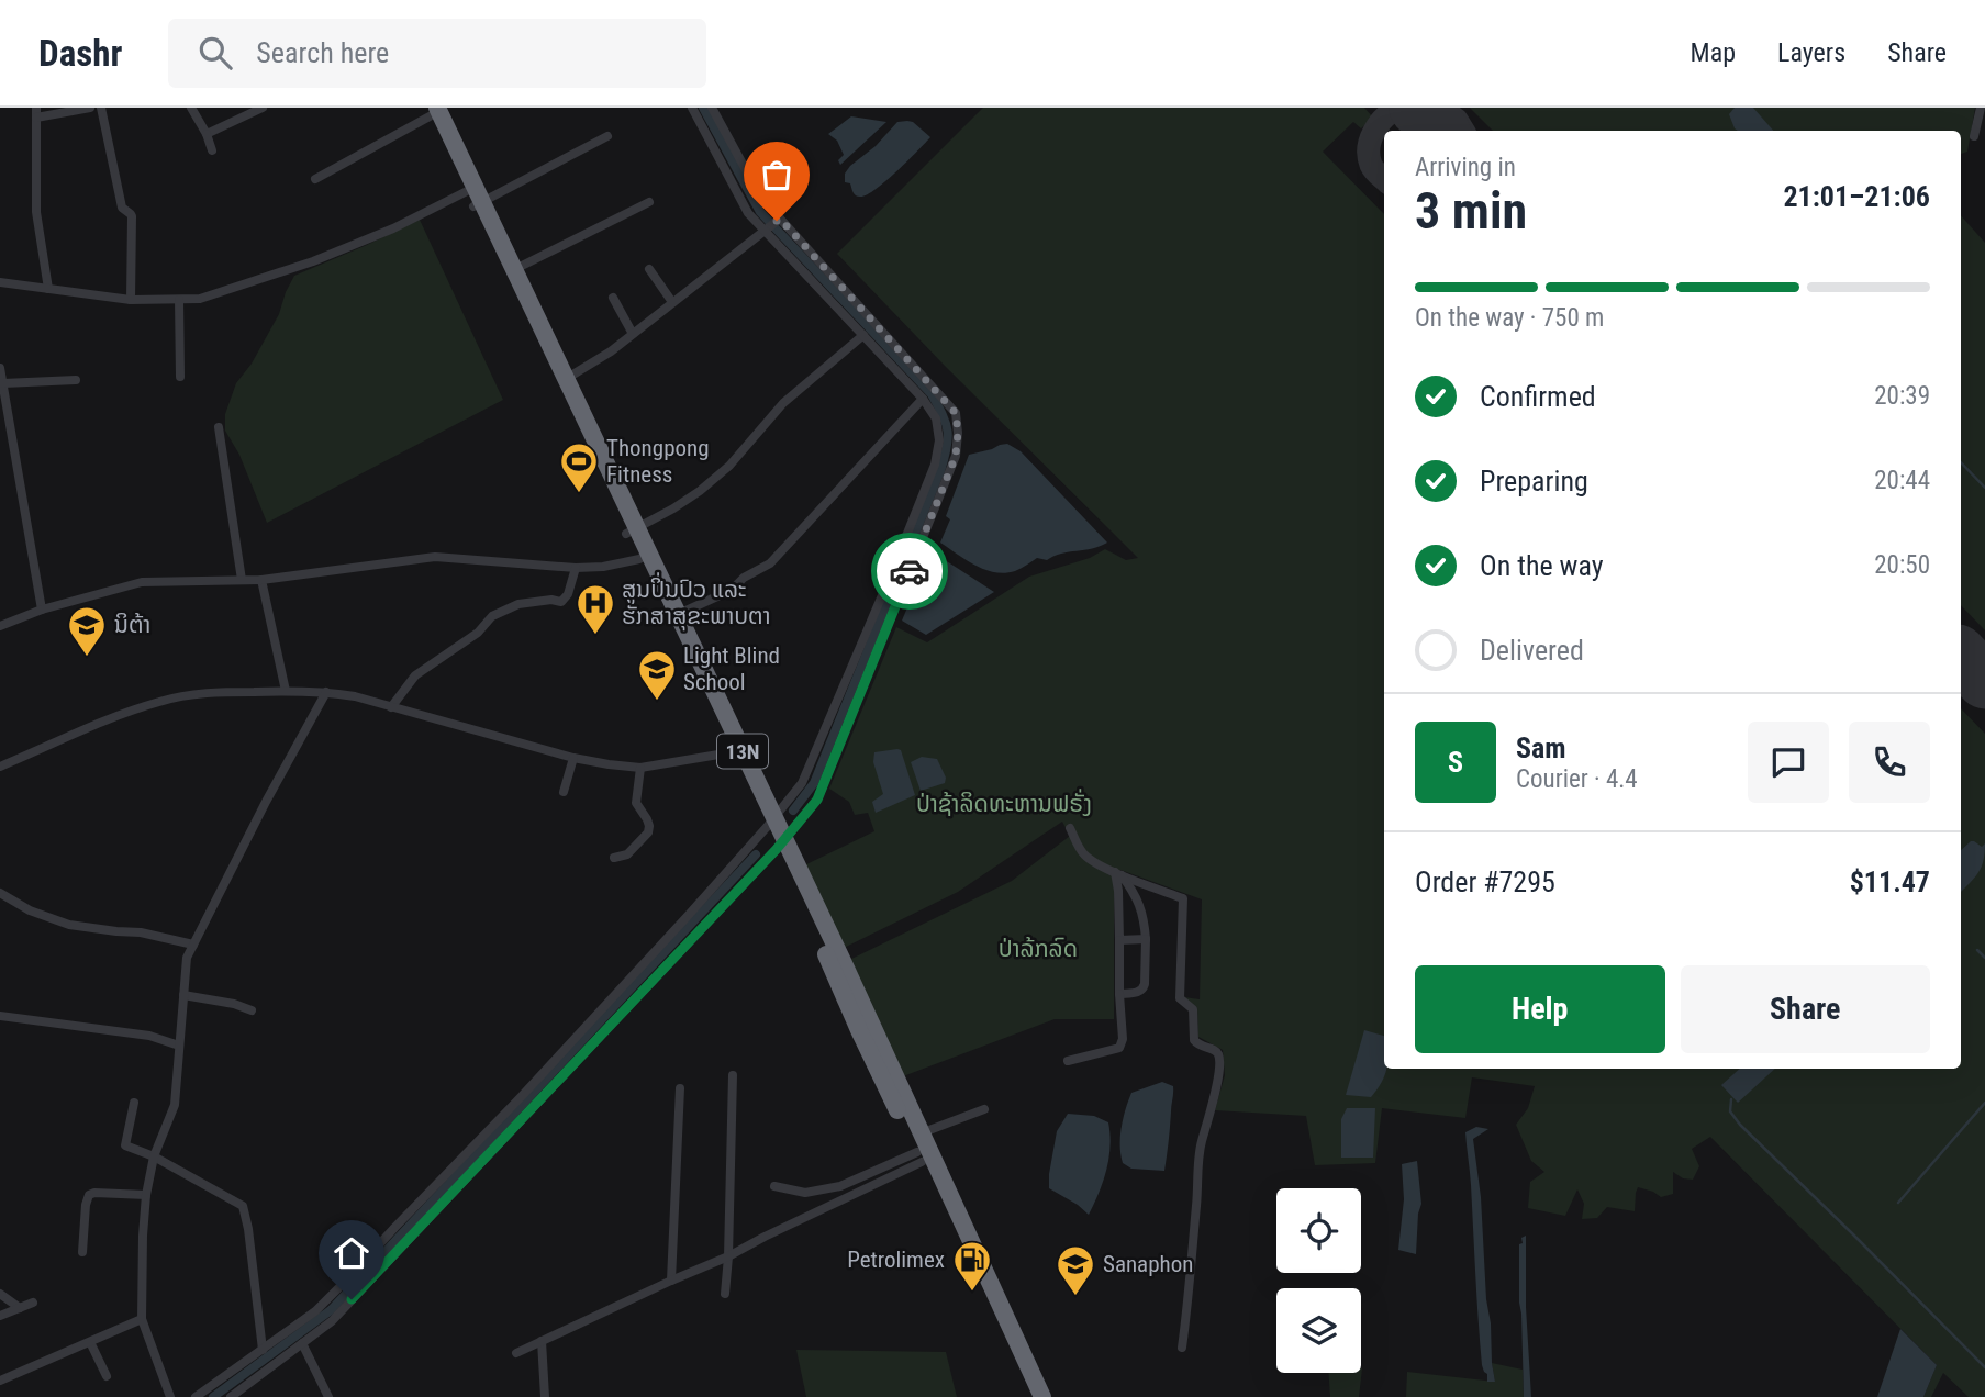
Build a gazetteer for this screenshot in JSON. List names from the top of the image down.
{
  "streets": {
    "highway": ["13N"]
  },
  "parks": ["ປ່າຊ້າລິດທະຫານຟຣັ່ງ", "ປ່າລ້ກລົດ"],
  "places": {
    "sports": ["Thongpong Fitness"],
    "hospital": ["ສູນປິ່ນປົວ ແລະ ຮັກສາສຸຂະພາບຕາ"],
    "school or university": ["ນິຕ້າ", "Light Blind School", "Sanaphon"],
    "fuel station": ["Petrolimex"]
  },
  "page": {
    "header": "Dashr",
    "search": "Search here",
    "nav": ["Map", "Layers", "Share"],
    "heading": ["3 min", "Arriving in", "21:01–21:06"],
    "panel": [
      "Sam",
      "Courier · 4.4",
      "Order #7295",
      "$11.47"
    ],
    "bar": "On the way · 750 m",
    "list": [
      ["Confirmed", "20:39"],
      ["Preparing", "20:44"],
      ["On the way", "20:50"],
      "Delivered"
    ],
    "round": "S",
    "buttons": ["Help", "Share"]
  }
}
